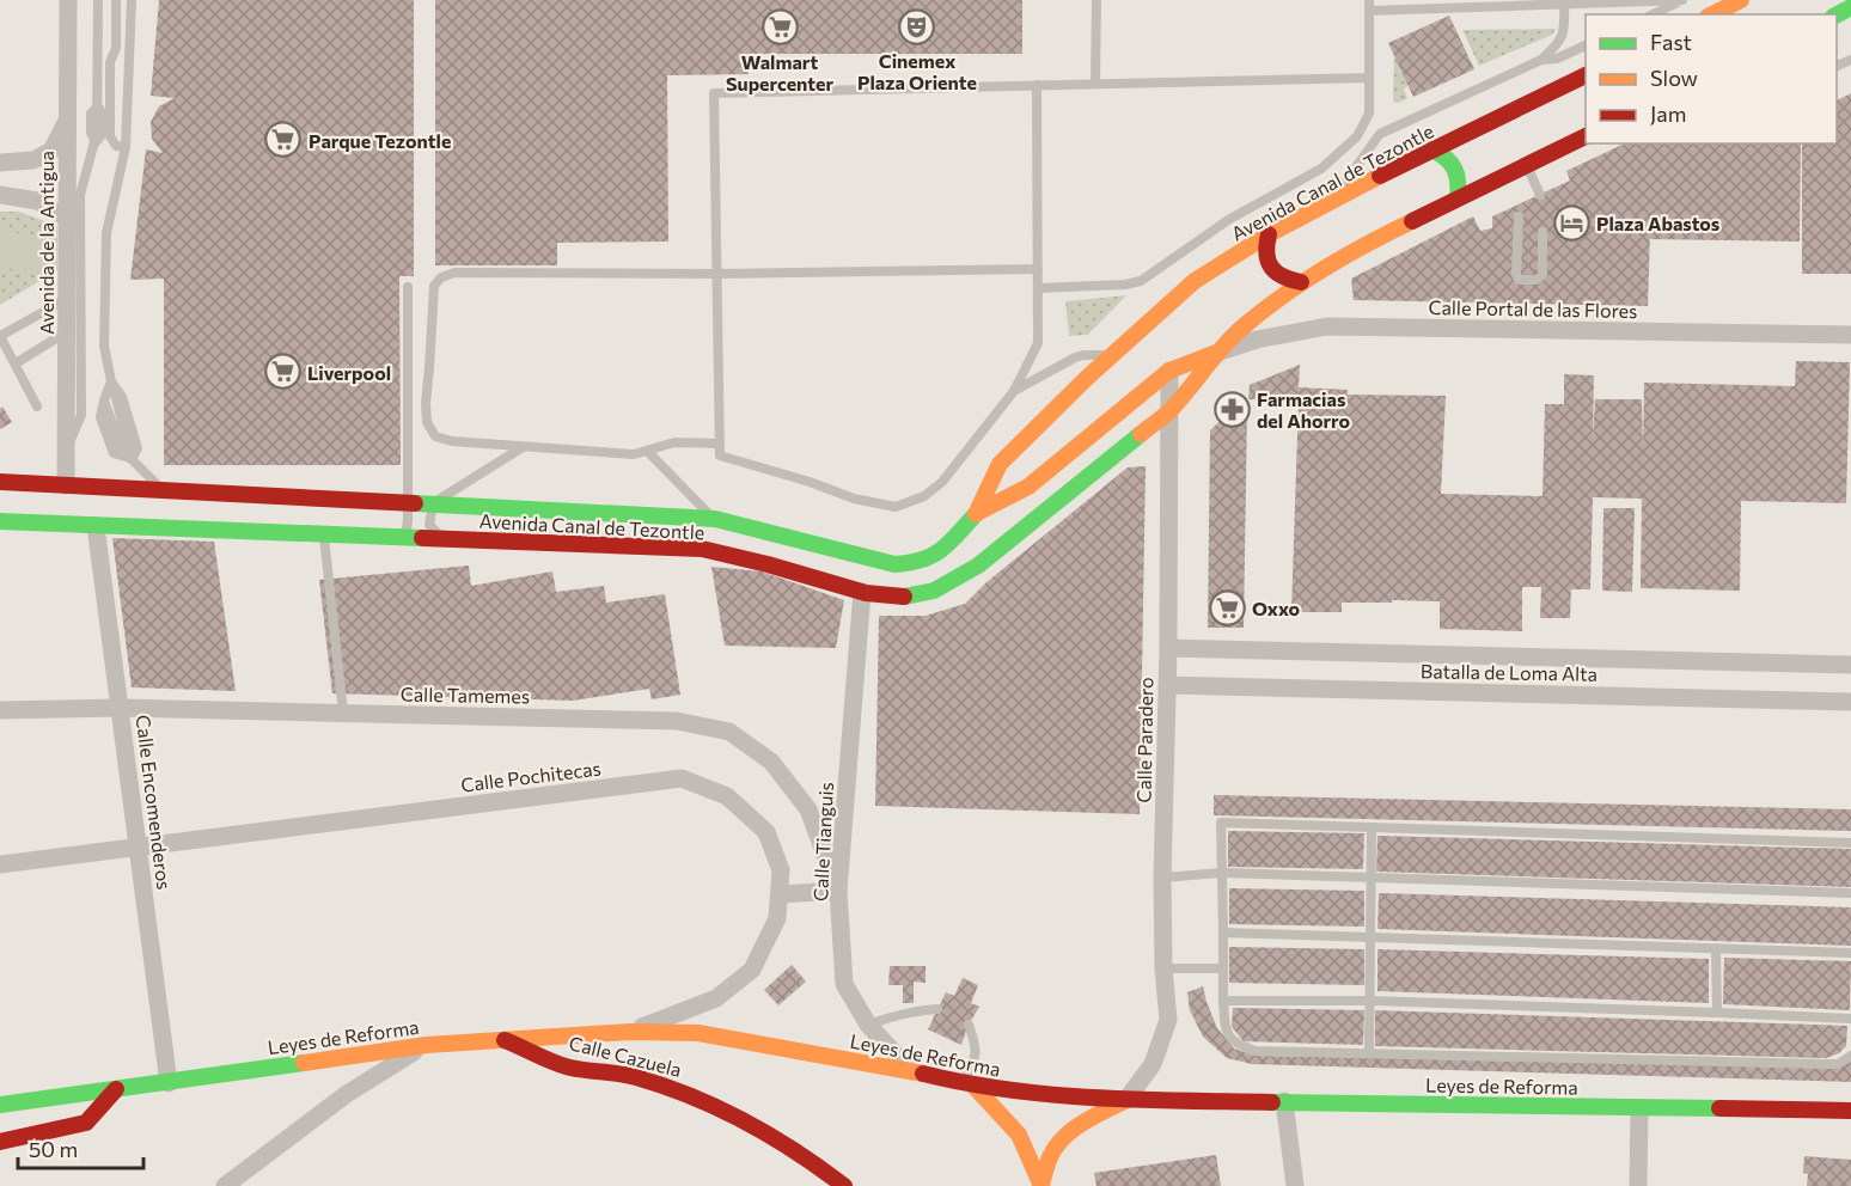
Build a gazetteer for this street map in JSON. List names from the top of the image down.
{
  "streets": {
    "main road": ["Avenida Canal de Tezontle", "Leyes de Reforma", "Calle Cazuela"],
    "street": [
      "Avenida de la Antigua",
      "Calle Portal de las Flores",
      "Batalla de Loma Alta",
      "Calle Tamemes",
      "Calle Paradero",
      "Calle Pochitecas",
      "Calle Encomenderos",
      "Calle Tianguis"
    ]
  },
  "crossings": [
    ["Avenida Canal de Tezontle", "Avenida de la Antigua"],
    ["Avenida Canal de Tezontle", "Calle Portal de las Flores"],
    ["Avenida Canal de Tezontle", "Calle Paradero"],
    ["Avenida Canal de Tezontle", "Calle Encomenderos"],
    ["Avenida Canal de Tezontle", "Calle Tianguis"],
    ["Batalla de Loma Alta", "Calle Paradero"],
    ["Calle Tamemes", "Calle Encomenderos"],
    ["Calle Tamemes", "Calle Tianguis"],
    ["Calle Paradero", "Leyes de Reforma"],
    ["Calle Pochitecas", "Calle Encomenderos"],
    ["Calle Pochitecas", "Leyes de Reforma"],
    ["Calle Encomenderos", "Leyes de Reforma"],
    ["Calle Tianguis", "Leyes de Reforma"],
    ["Leyes de Reforma", "Calle Cazuela"]
  ],
  "places": {
    "theatre": ["Cinemex Plaza Oriente"],
    "supermarket": [
      "Walmart Supercenter",
      "Parque Tezontle",
      "Liverpool",
      "Oxxo"
    ],
    "hotel": ["Plaza Abastos"],
    "pharmacy": ["Farmacias del Ahorro"]
  },
  "legend": ["Fast", "Slow", "Jam"],
  "scale_bar": "50 m"
}
